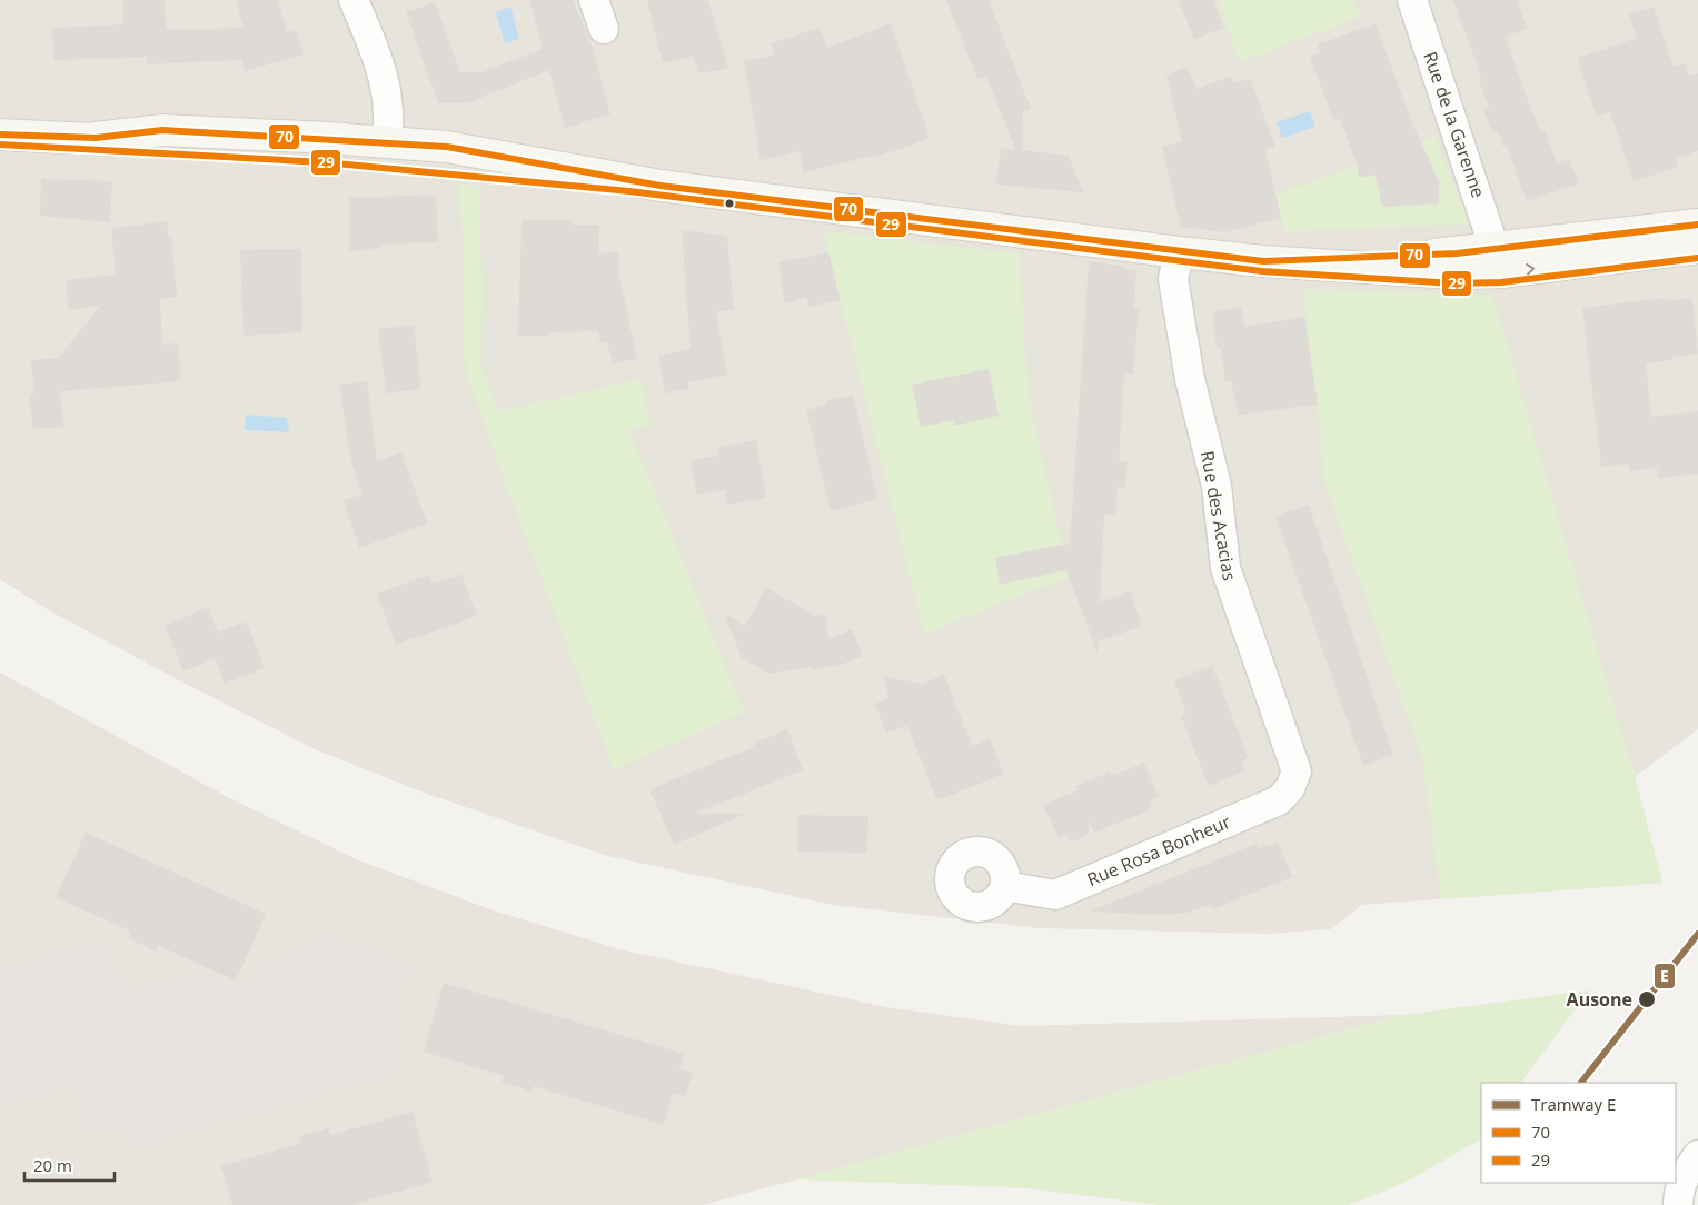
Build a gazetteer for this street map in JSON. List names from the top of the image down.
{
  "streets": {
    "street": ["Rue de la Garenne", "Rue des Acacias", "Rue Rosa Bonheur"]
  },
  "crossings": [
    ["Rue des Acacias", "Rue Rosa Bonheur"]
  ],
  "places": ["Ausone"],
  "lines": ["transit line 70", "transit line 29", "tram line E"],
  "legend": ["Tramway E", "70", "29"],
  "scale_bar": "20 m"
}
